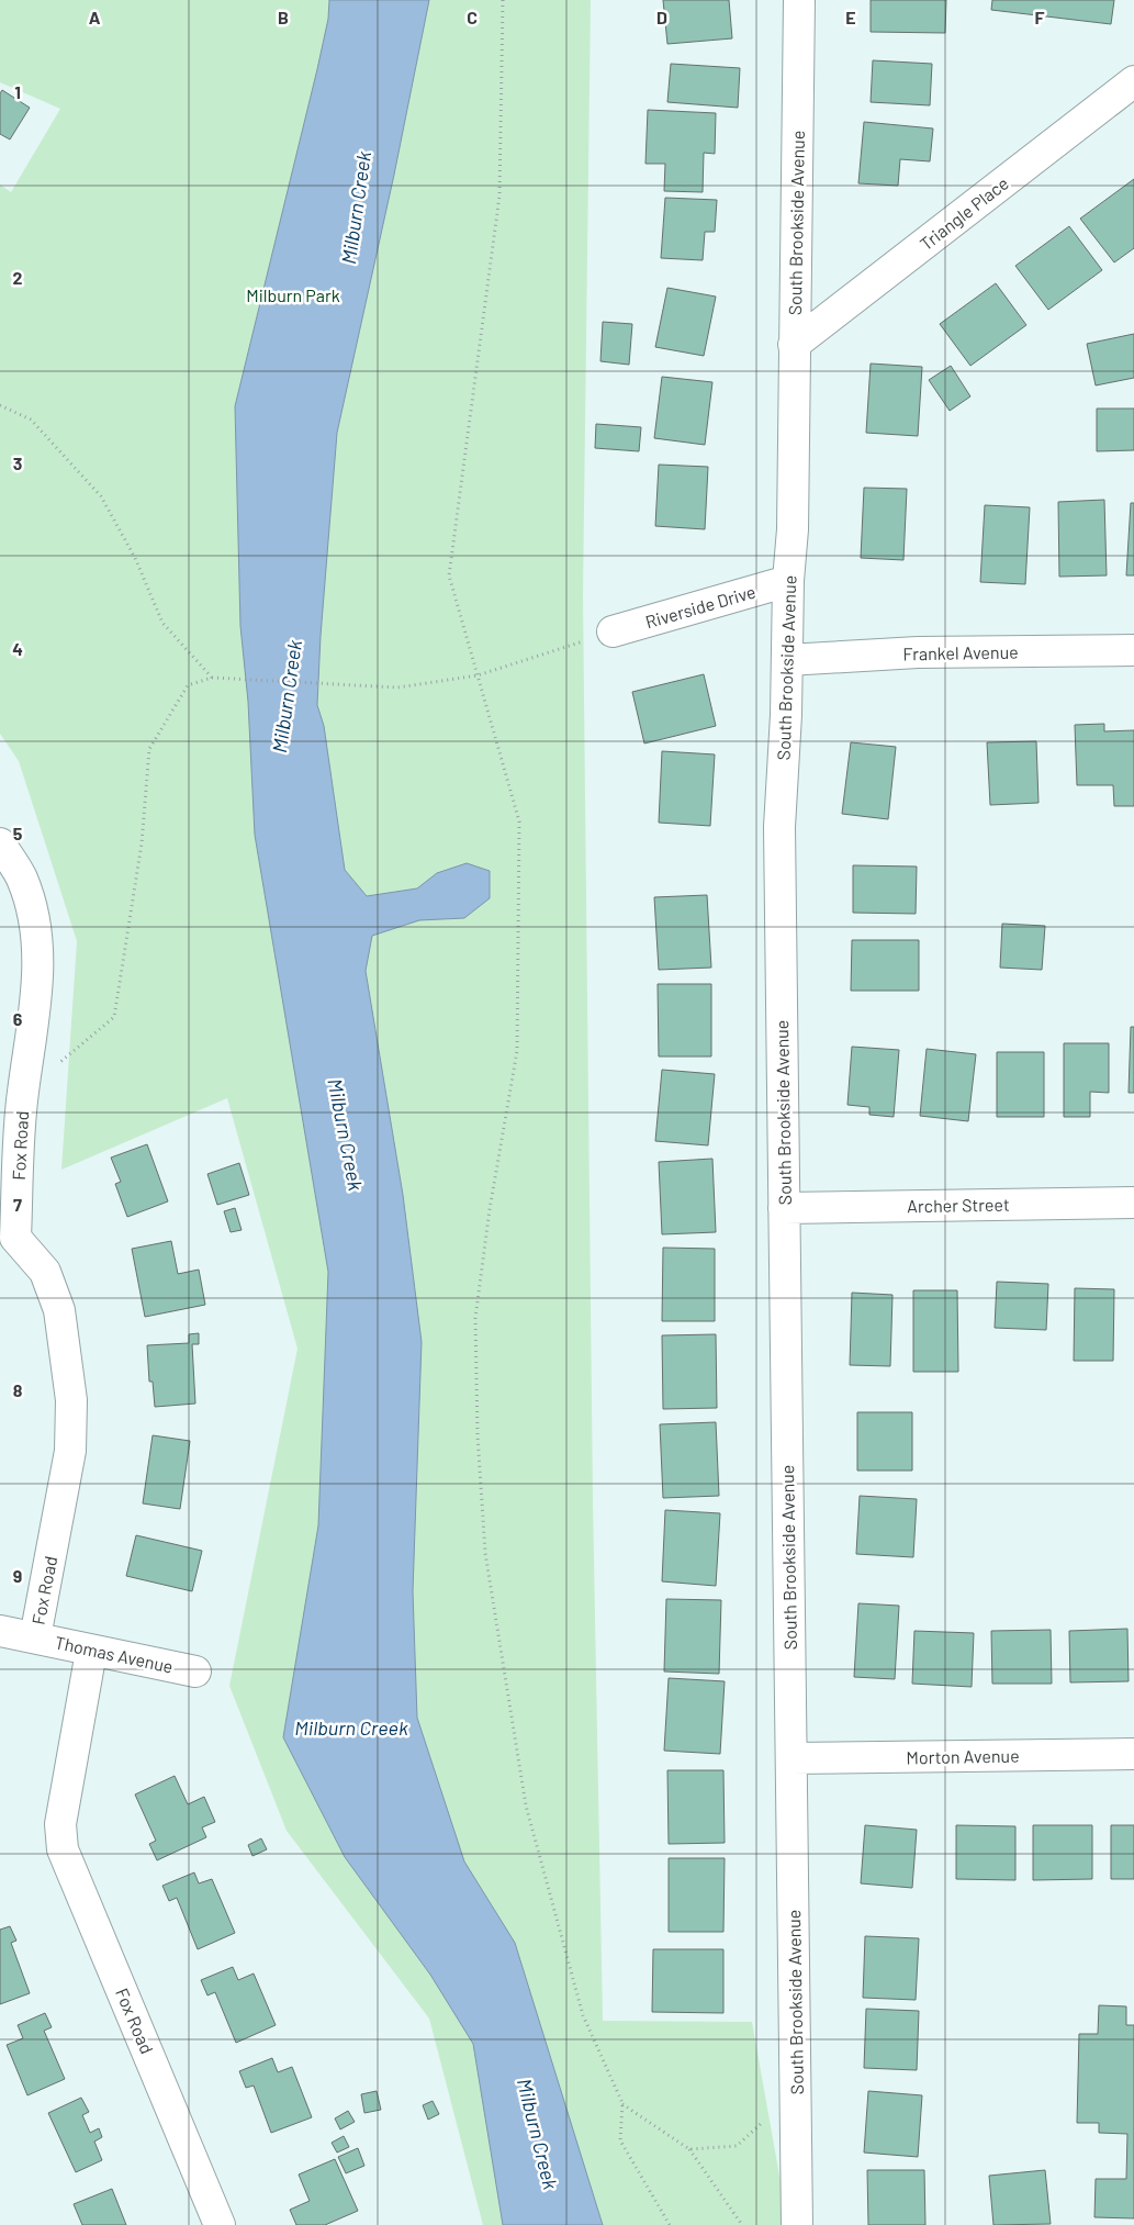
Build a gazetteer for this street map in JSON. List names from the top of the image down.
{
  "streets": {
    "street": [
      "Triangle Place",
      "South Brookside Avenue",
      "Riverside Drive",
      "Frankel Avenue",
      "Fox Road",
      "Archer Street",
      "Thomas Avenue",
      "Morton Avenue"
    ]
  },
  "crossings": [
    ["Triangle Place", "South Brookside Avenue"],
    ["South Brookside Avenue", "Riverside Drive"],
    ["South Brookside Avenue", "Frankel Avenue"],
    ["South Brookside Avenue", "Archer Street"],
    ["South Brookside Avenue", "Morton Avenue"],
    ["Fox Road", "Thomas Avenue"]
  ],
  "water": ["Milburn Creek"],
  "parks": ["Milburn Park"],
  "grid": {
    "columns": [
      "A",
      "B",
      "C",
      "D",
      "E",
      "F"
    ],
    "rows": [
      "1",
      "2",
      "3",
      "4",
      "5",
      "6",
      "7",
      "8",
      "9"
    ]
  }
}
